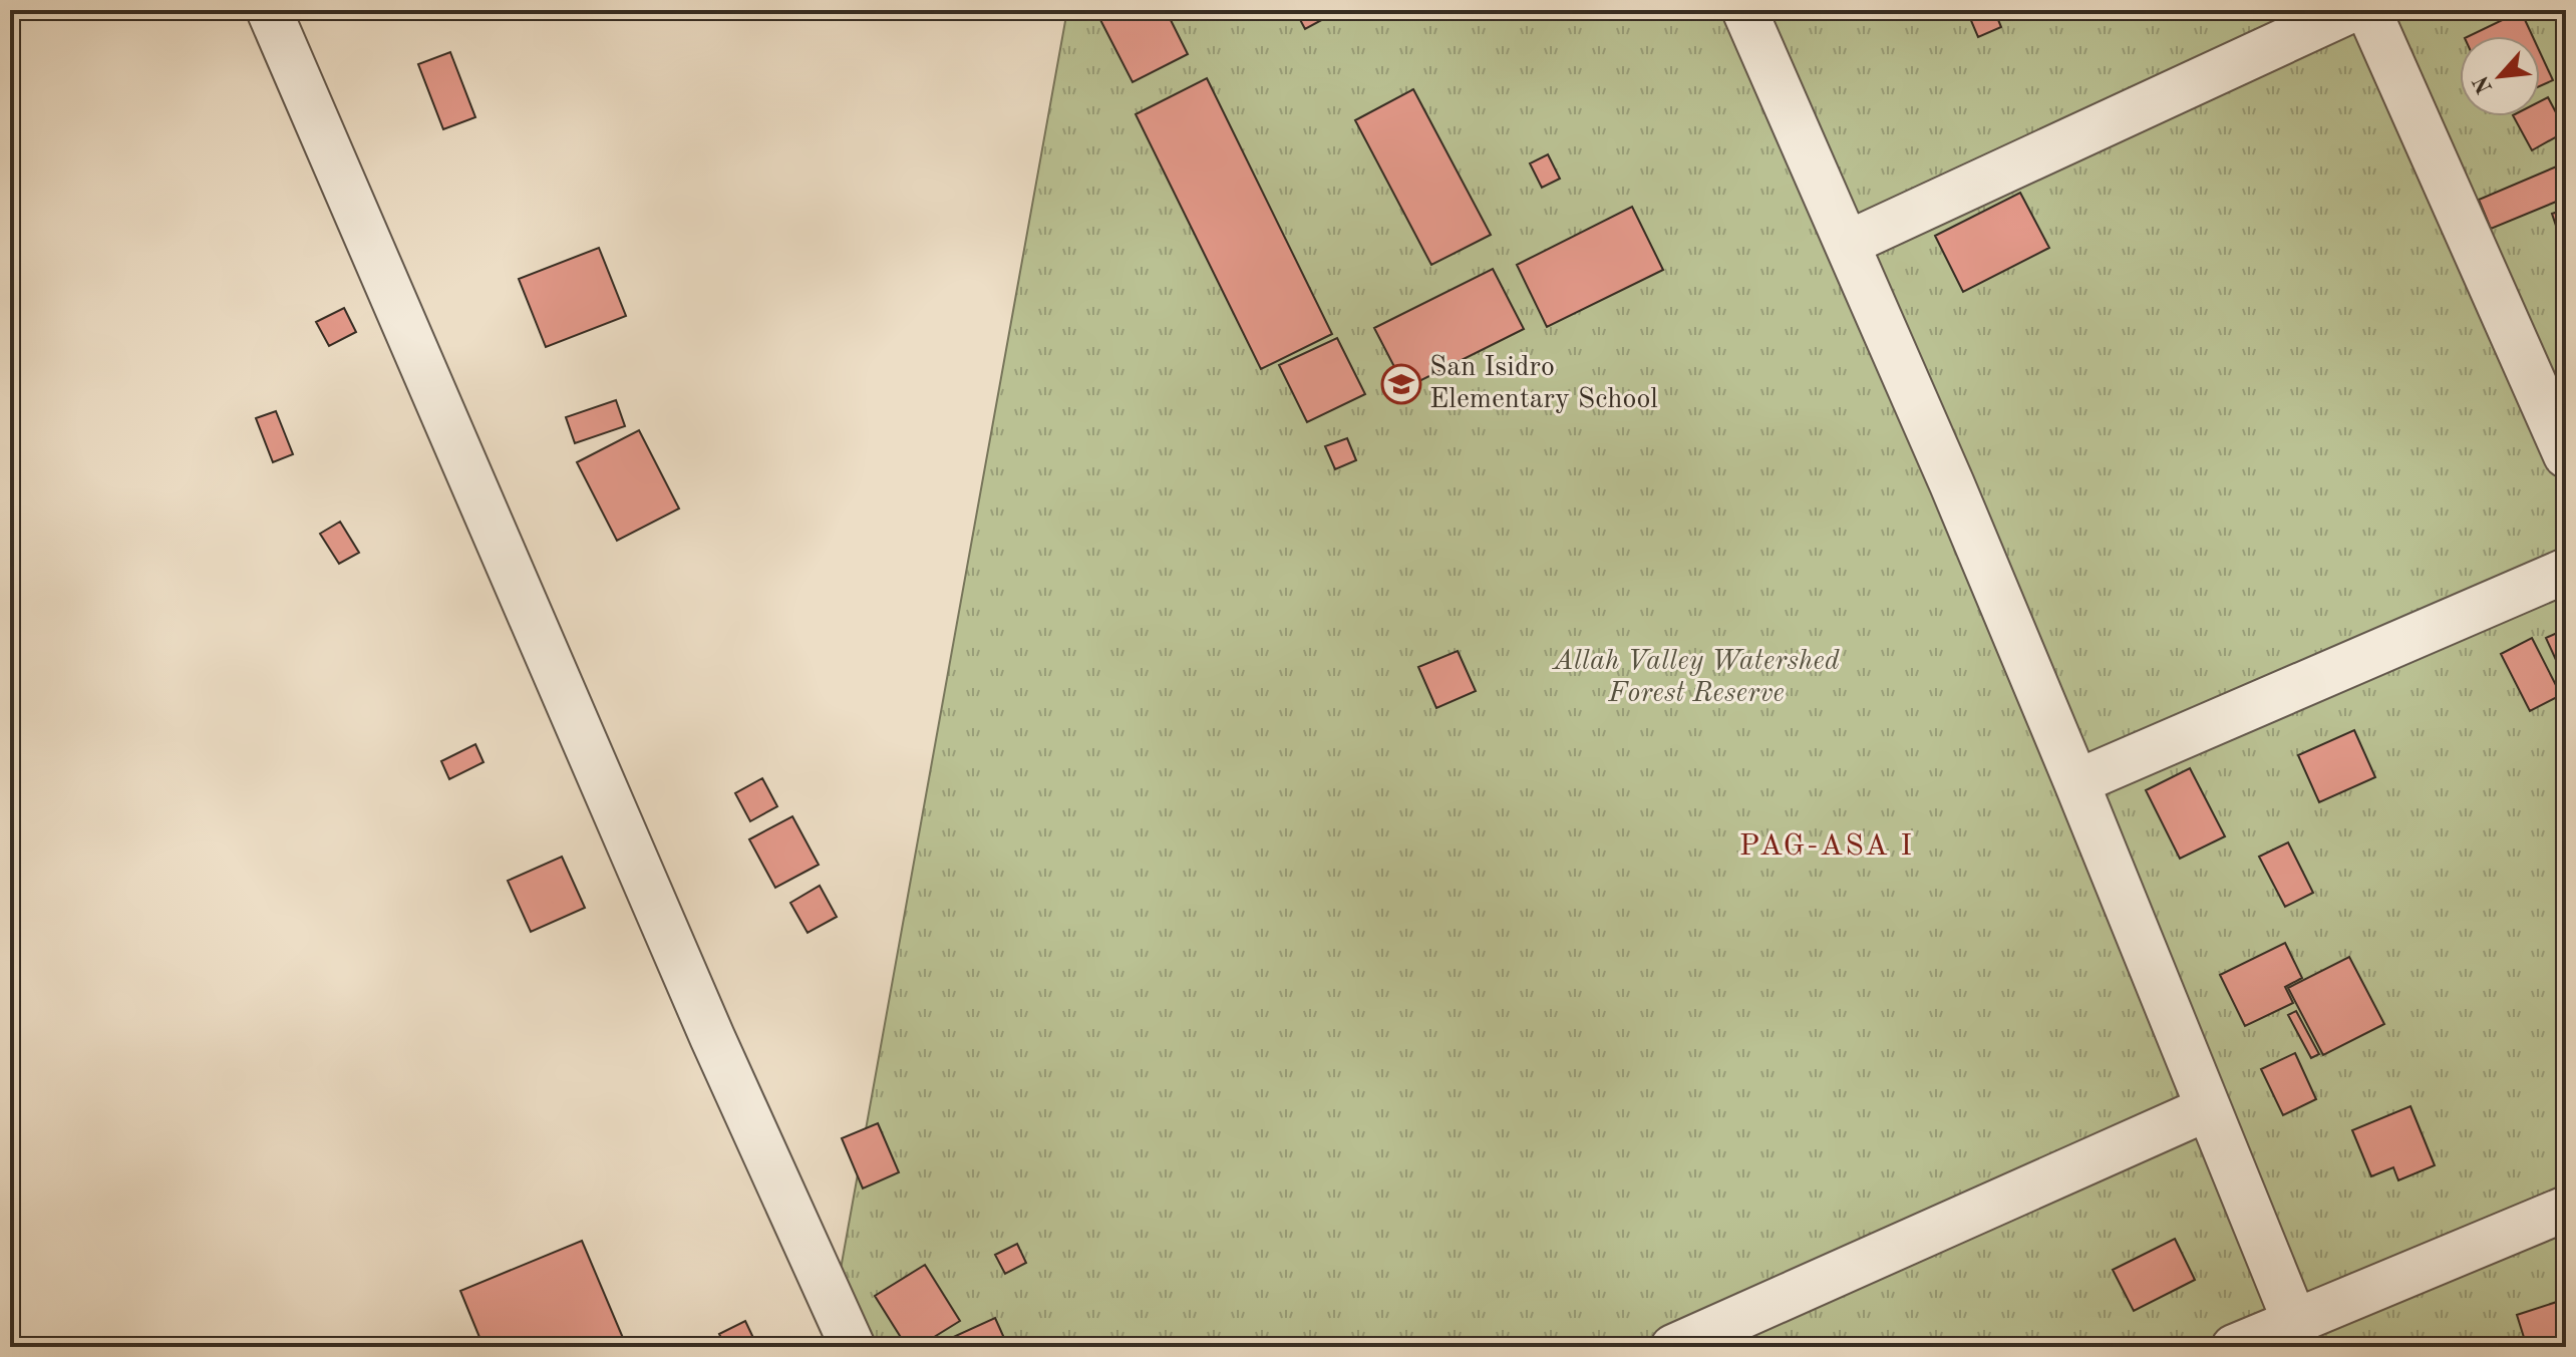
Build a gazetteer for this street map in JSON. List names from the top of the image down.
{
  "districts": ["PAG-ASA I"],
  "parks": ["Allah Valley Watershed Forest Reserve"],
  "places": {
    "school or university": ["San Isidro Elementary School"]
  },
  "north": "bottom left"
}
